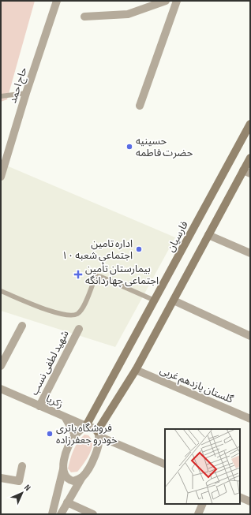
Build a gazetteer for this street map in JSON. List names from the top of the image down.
{
  "streets": {
    "street": [
      "حاج احمد",
      "فارسیان",
      "شهید لطفی نسب",
      "گلستان یازدهم غربی",
      "زکریا"
    ]
  },
  "crossings": [
    ["فارسیان", "زکریا"],
    ["شهید لطفی نسب", "زکریا"]
  ],
  "places": {
    "other": ["حسینیه حضرت فاطمه", "اداره تامین اجتماعی شعبه ۱۰", "فروشگاه باتری خودرو جعفرزاده"],
    "health": ["بیمارستان تأمین اجتماعی چهاردانگه"]
  },
  "north": "top right"
}
